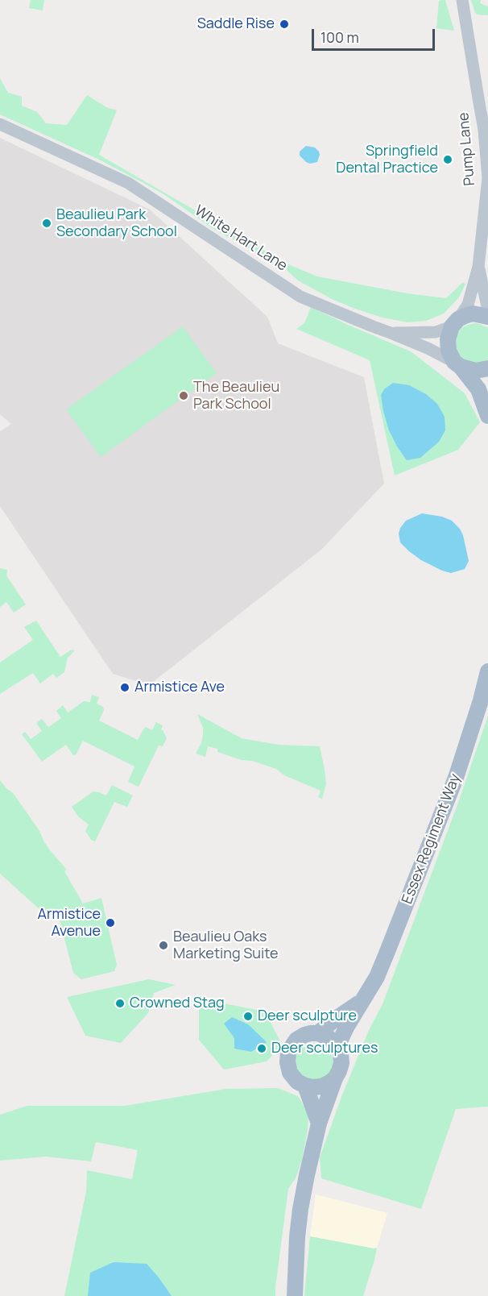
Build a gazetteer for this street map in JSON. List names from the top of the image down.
{
  "streets": {
    "main road": ["Essex Regiment Way"],
    "street": ["Pump Lane", "White Hart Lane"]
  },
  "crossings": [
    ["Pump Lane", "White Hart Lane"]
  ],
  "places": [
    "Saddle Rise",
    "Springfield Dental Practice",
    "Beaulieu Park Secondary School",
    "The Beaulieu Park School",
    "Armistice Ave",
    "Armistice Avenue",
    "Beaulieu Oaks Marketing Suite",
    "Crowned Stag",
    "Deer sculpture",
    "Deer sculptures"
  ],
  "scale_bar": "100 m"
}
